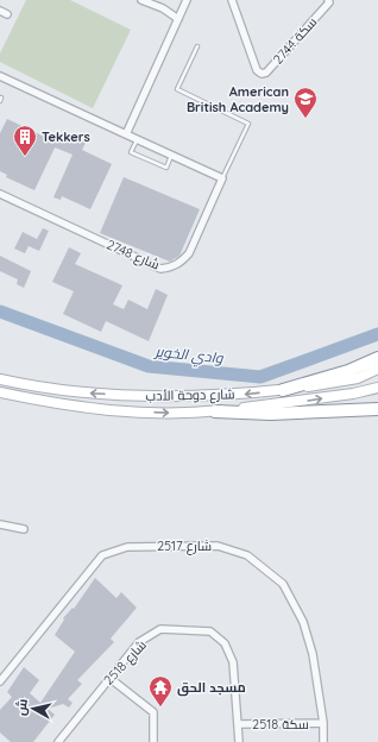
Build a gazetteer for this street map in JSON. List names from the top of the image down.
{
  "streets": {
    "main road": ["شارع دوحة الأدب"],
    "street": [
      "سكة 2744",
      "شارع 2748",
      "2517 شارع",
      "2518 شارع",
      "سكة 2518"
    ]
  },
  "crossings": [
    ["2517 شارع", "سكة 2518"],
    ["2518 شارع", "سكة 2518"]
  ],
  "water": ["وادي الخوير"],
  "places": {
    "school or university": ["American British Academy"],
    "building": ["Tekkers"],
    "temple": ["مسجد الحق"]
  },
  "north": "left"
}
